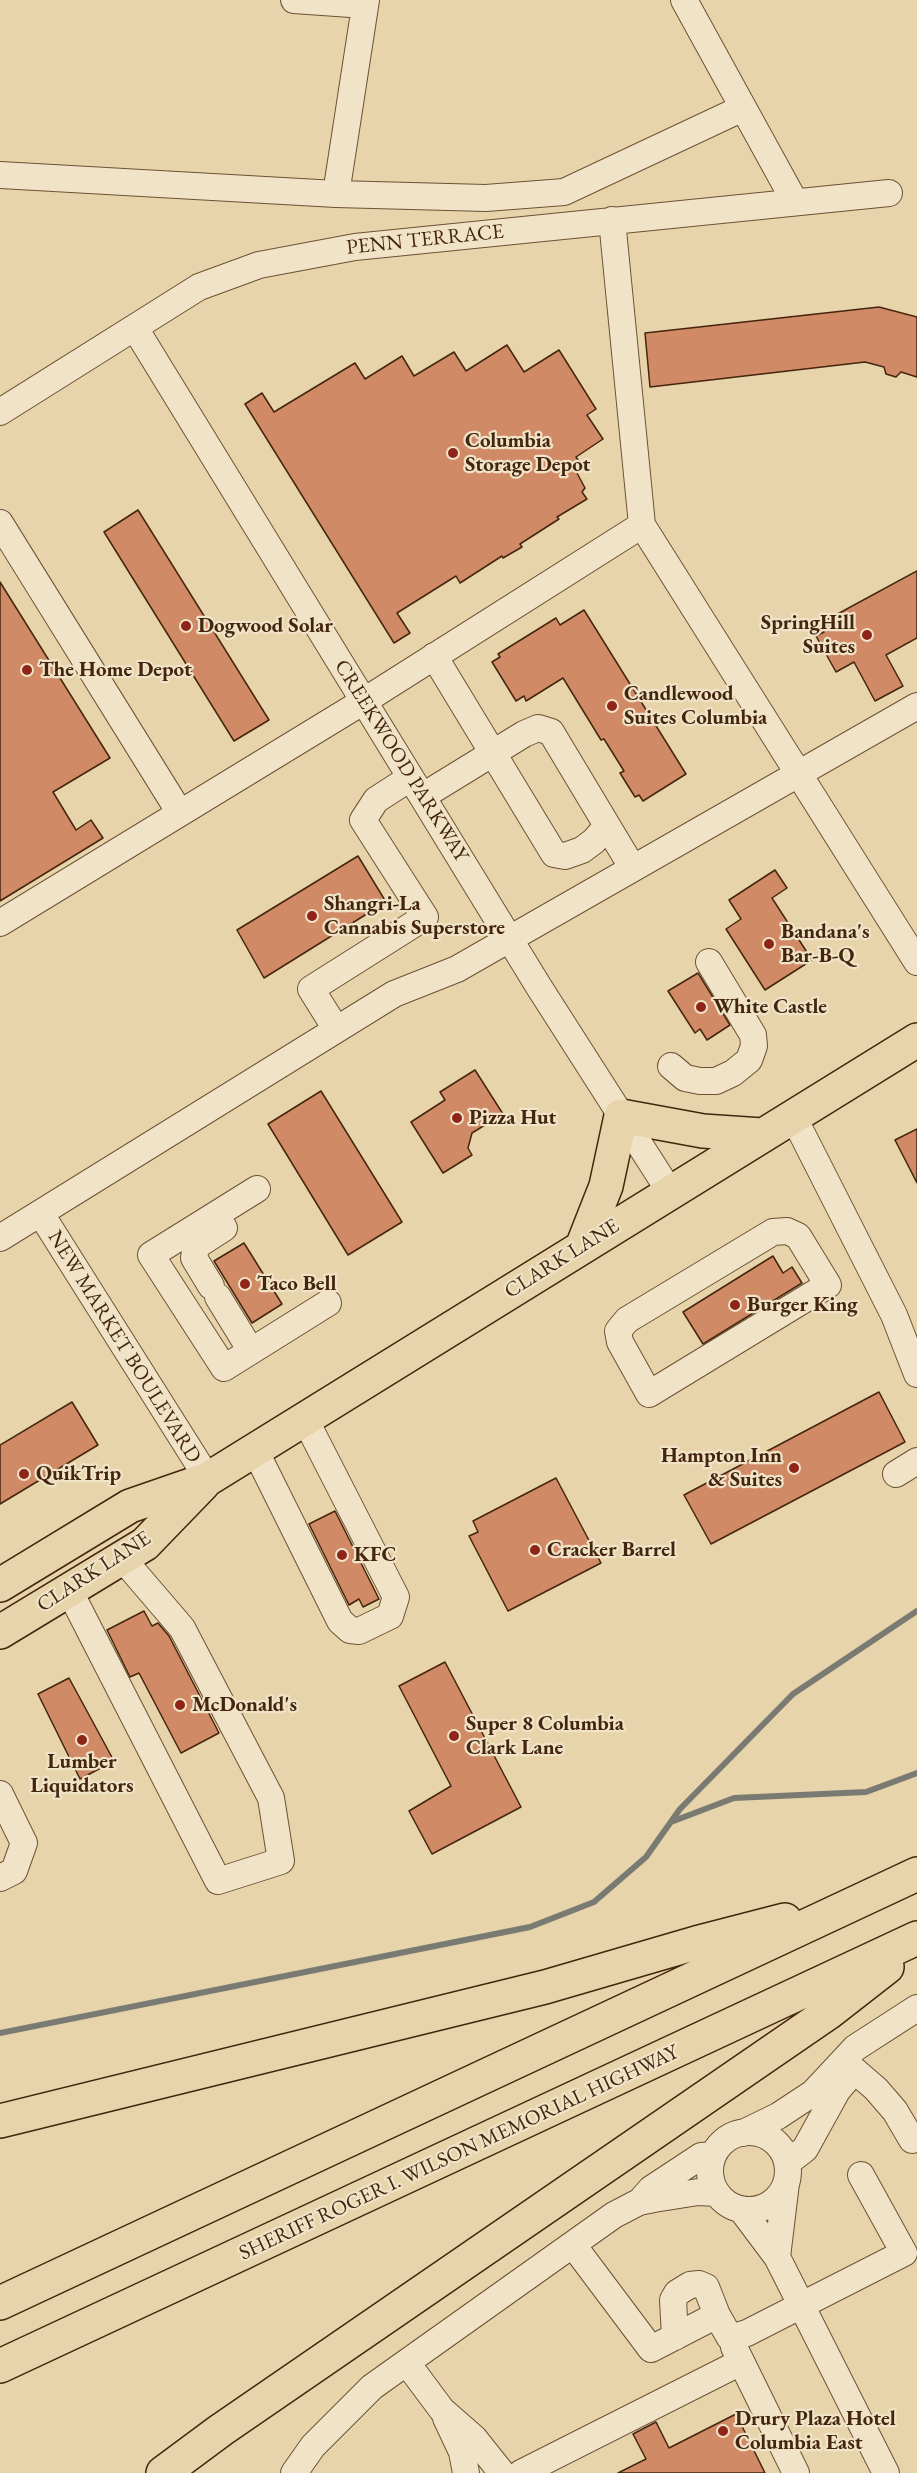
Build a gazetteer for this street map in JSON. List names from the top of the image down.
{
  "streets": {
    "main road": ["CLARK LANE", "SHERIFF ROGER I. WILSON MEMORIAL HIGHWAY"],
    "street": ["PENN TERRACE", "CREEKWOOD PARKWAY", "NEW MARKET BOULEVARD"]
  },
  "crossings": [
    ["PENN TERRACE", "CREEKWOOD PARKWAY"],
    ["CREEKWOOD PARKWAY", "CLARK LANE"],
    ["CLARK LANE", "NEW MARKET BOULEVARD"]
  ],
  "places": [
    "Columbia Storage Depot",
    "Dogwood Solar",
    "SpringHill Suites",
    "The Home Depot",
    "Candlewood Suites Columbia",
    "Shangri-La Cannabis Superstore",
    "Bandana's Bar-B-Q",
    "White Castle",
    "Pizza Hut",
    "Taco Bell",
    "Burger King",
    "Hampton Inn & Suites",
    "QuikTrip",
    "Cracker Barrel",
    "KFC",
    "McDonald's",
    "Super 8 Columbia Clark Lane",
    "Lumber Liquidators",
    "Drury Plaza Hotel Columbia East"
  ]
}
